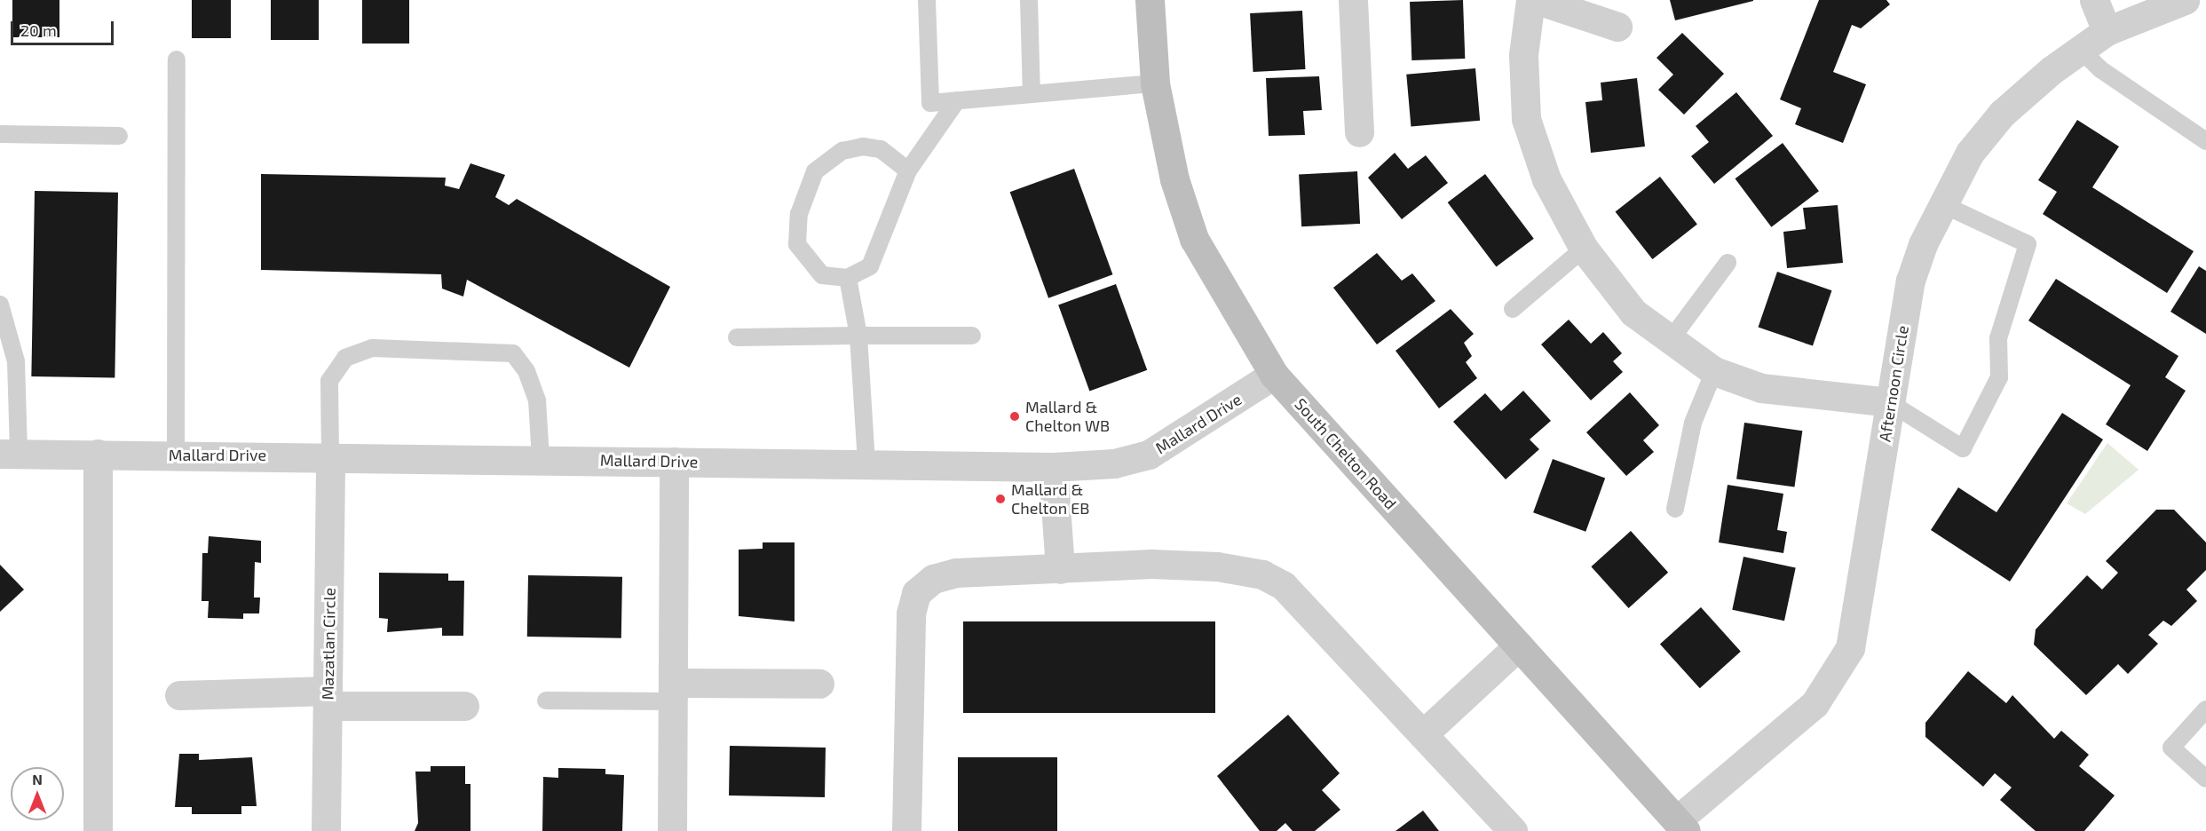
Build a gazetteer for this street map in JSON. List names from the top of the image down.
{
  "streets": {
    "main road": ["South Chelton Road"],
    "street": ["Afternoon Circle", "Mallard Drive", "Mazatlan Circle"]
  },
  "crossings": [
    ["Afternoon Circle", "South Chelton Road"],
    ["Mallard Drive", "South Chelton Road"],
    ["Mallard Drive", "Mazatlan Circle"]
  ],
  "places": ["Mallard & Chelton WB", "Mallard & Chelton EB"],
  "scale_bar": "20 m",
  "north": "top"
}
